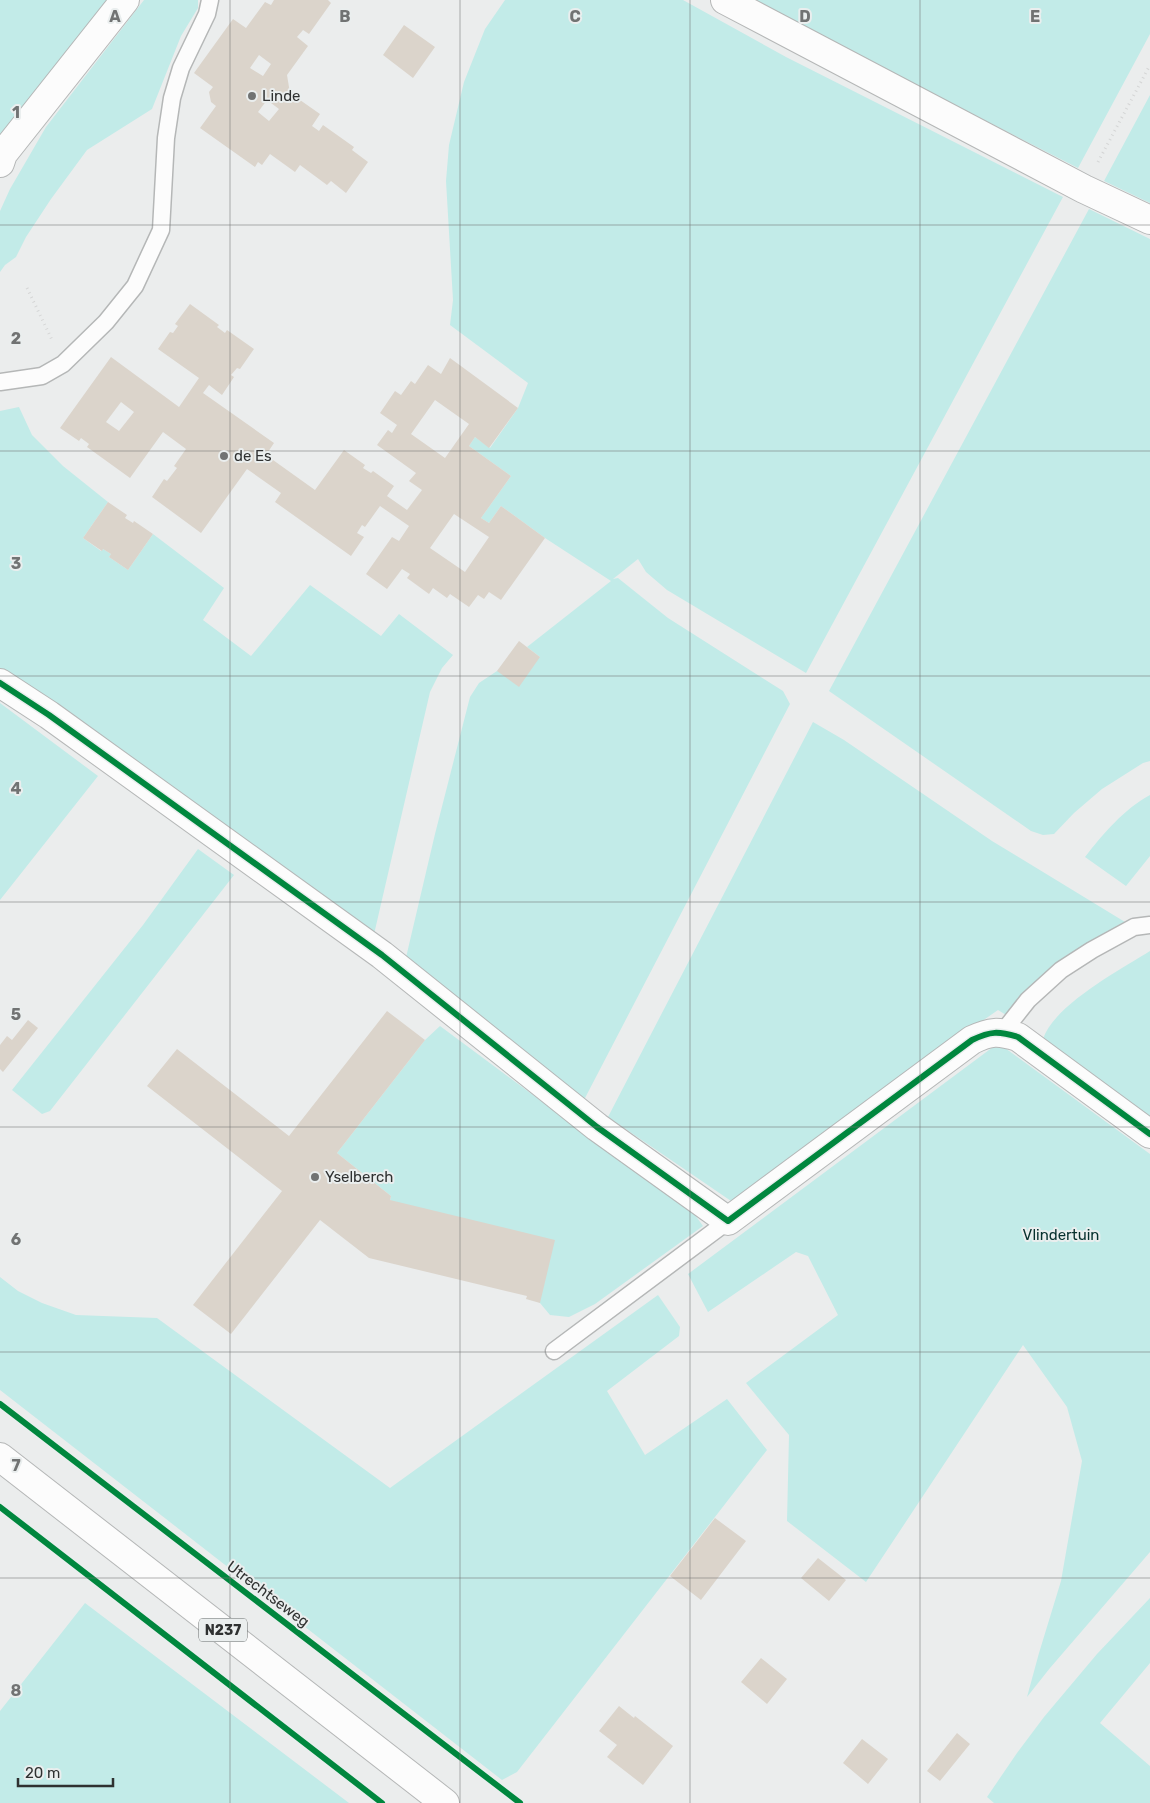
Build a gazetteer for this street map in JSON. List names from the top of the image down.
{
  "streets": {
    "street": ["N237"],
    "cycle path": ["Utrechtseweg"]
  },
  "parks": ["Vlindertuin"],
  "places": ["Linde", "de Es", "Yselberch"],
  "scale_bar": "20 m",
  "grid": {
    "columns": [
      "A",
      "B",
      "C",
      "D",
      "E"
    ],
    "rows": [
      "1",
      "2",
      "3",
      "4",
      "5",
      "6",
      "7",
      "8"
    ]
  }
}
